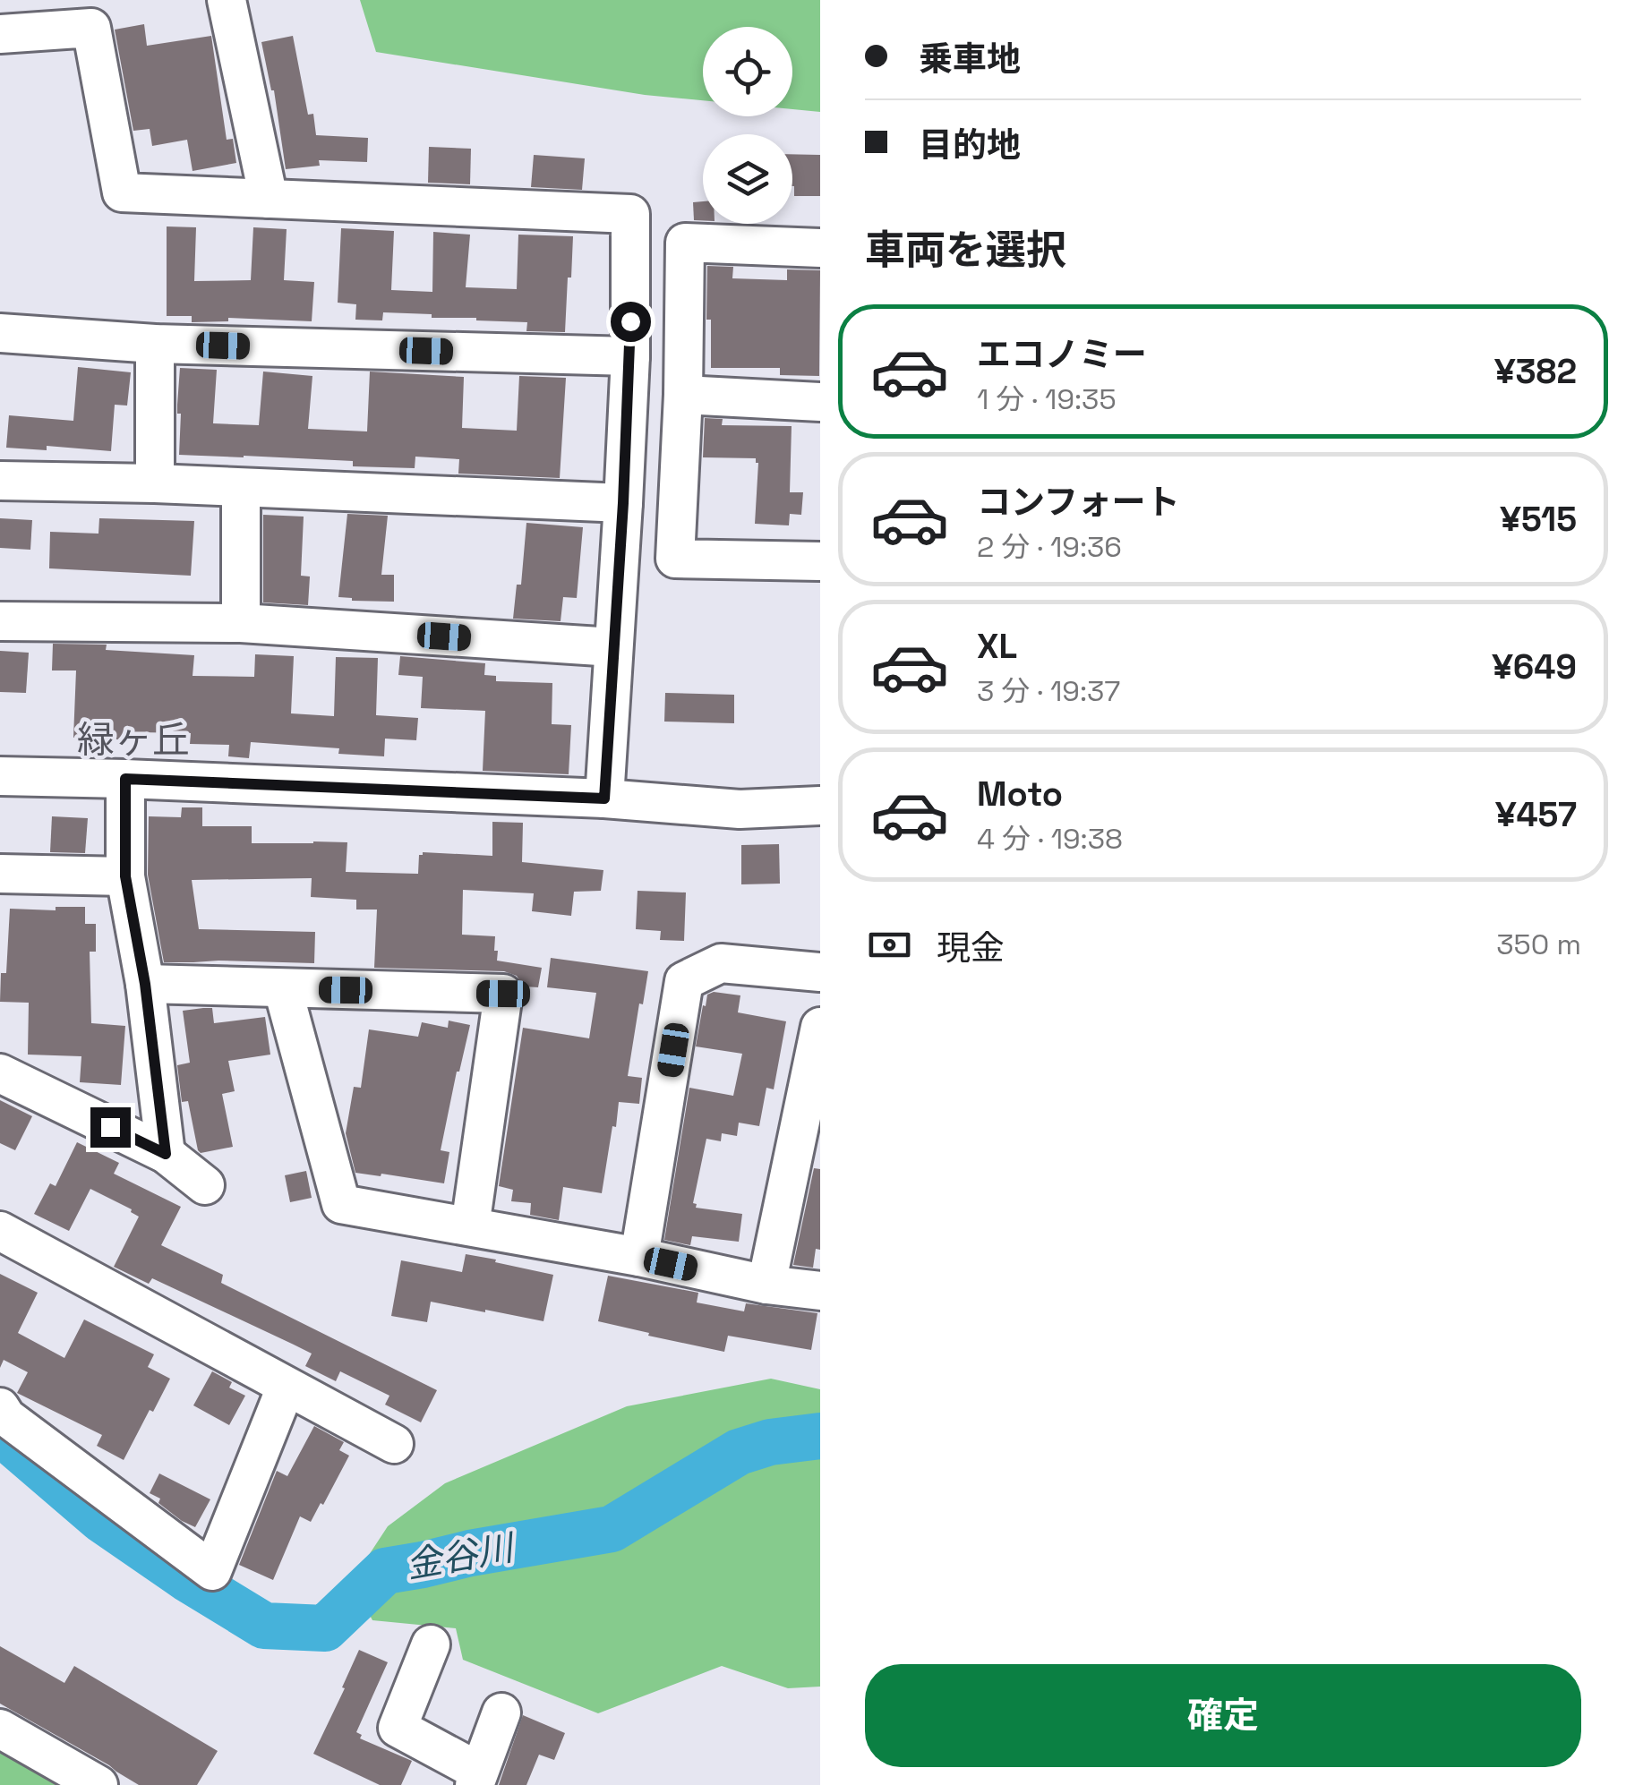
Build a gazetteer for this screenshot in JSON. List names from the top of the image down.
{
  "districts": ["緑ヶ丘"],
  "water": ["金谷川"],
  "page": {
    "banner": ["乗車地", "目的地"],
    "heading": "車両を選択",
    "list": [
      {
        "name": "エコノミー",
        "note": "1 分 · 19:35",
        "value": "¥382"
      },
      {
        "name": "コンフォート",
        "note": "2 分 · 19:36",
        "value": "¥515"
      },
      {
        "name": "XL",
        "note": "3 分 · 19:37",
        "value": "¥649"
      },
      {
        "name": "Moto",
        "note": "4 分 · 19:38",
        "value": "¥457"
      }
    ],
    "pay": ["現金", "350 m"],
    "buttons": "確定"
  }
}
